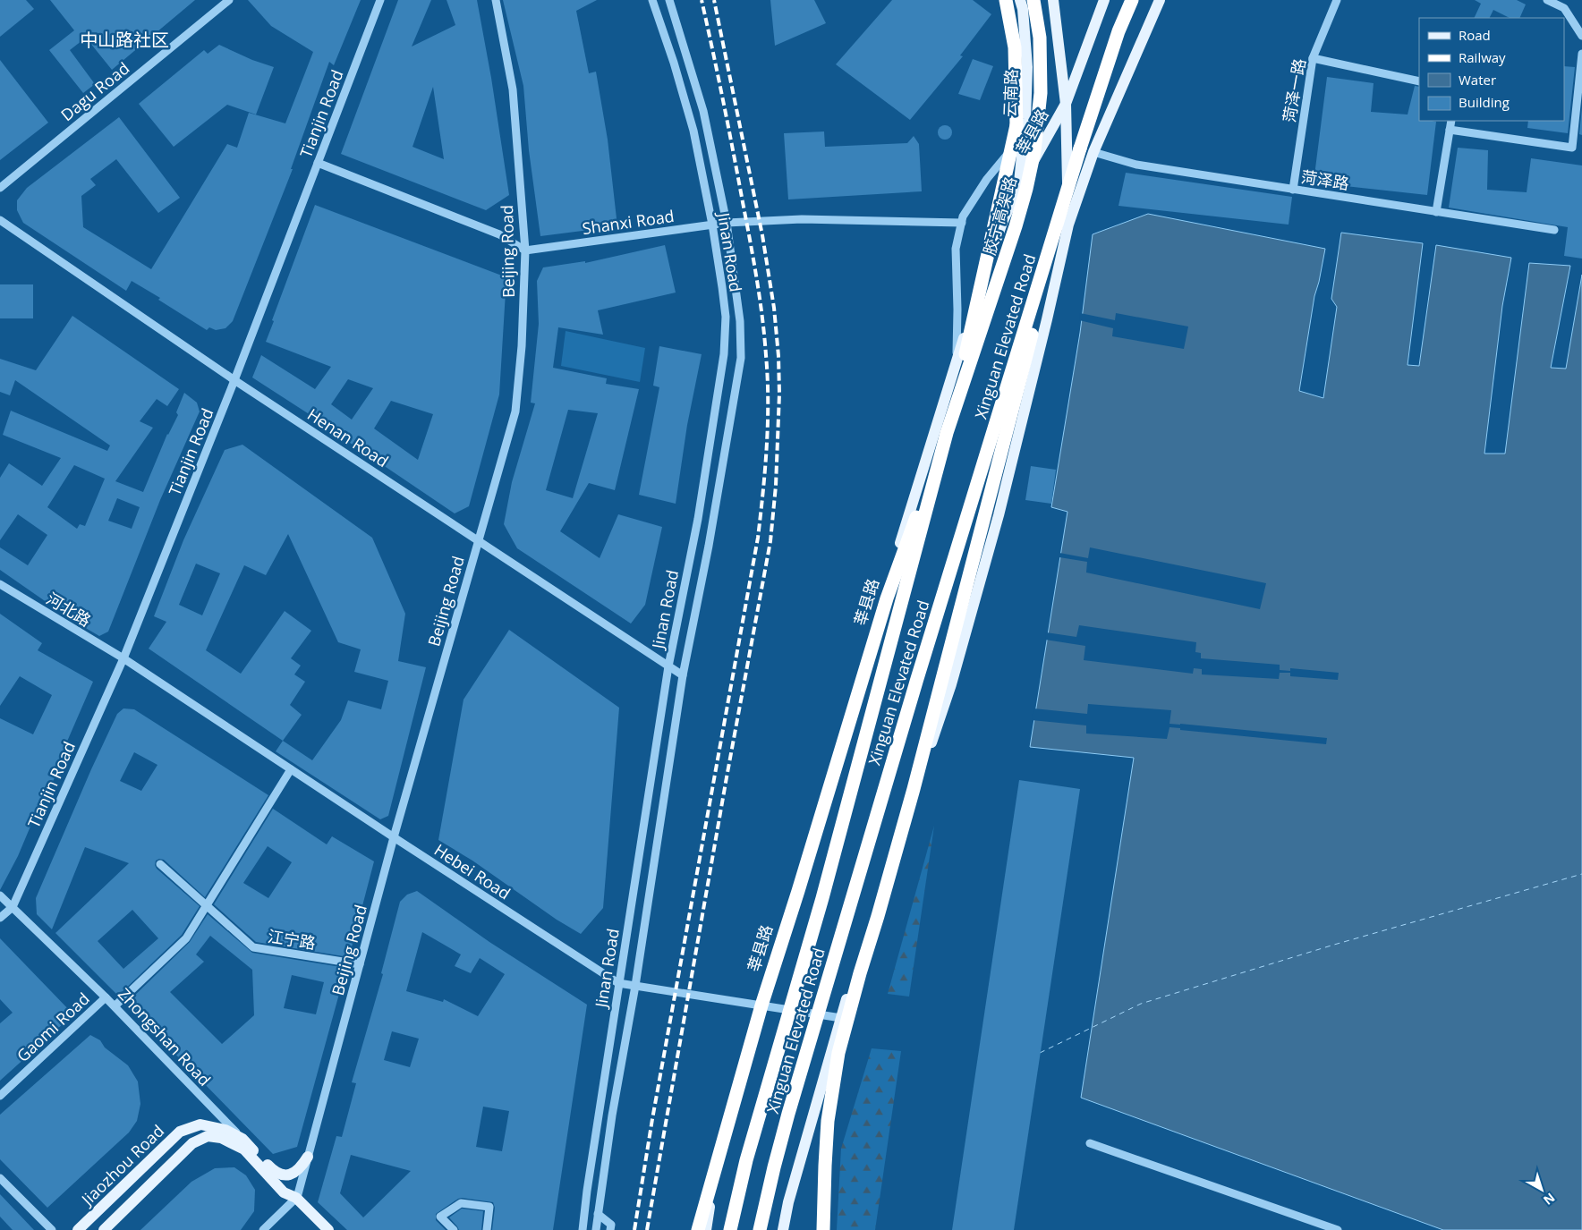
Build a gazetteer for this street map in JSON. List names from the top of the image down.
{
  "streets": {
    "highway": ["胶宁高架路", "Xinguan Elevated Road"],
    "main road": [
      "云南路",
      "莘县路",
      "Zhongshan Road",
      "Jiaozhou Road"
    ],
    "street": [
      "菏泽一路",
      "Dagu Road",
      "Tianjin Road",
      "菏泽路",
      "Shanxi Road",
      "Beijing Road",
      "Jinan Road",
      "Henan Road",
      "河北路",
      "Hebei Road",
      "江宁路",
      "Gaomi Road"
    ]
  },
  "crossings": [
    ["菏泽一路", "菏泽路"],
    ["云南路", "莘县路"],
    ["Tianjin Road", "Henan Road"],
    ["Tianjin Road", "河北路"],
    ["Tianjin Road", "Hebei Road"],
    ["Tianjin Road", "Zhongshan Road"],
    ["莘县路", "Hebei Road"],
    ["胶宁高架路", "Xinguan Elevated Road"],
    ["Shanxi Road", "Beijing Road"],
    ["Shanxi Road", "Jinan Road"],
    ["Beijing Road", "Henan Road"],
    ["Beijing Road", "Hebei Road"],
    ["Beijing Road", "江宁路"],
    ["Beijing Road", "Zhongshan Road"],
    ["Jinan Road", "Henan Road"],
    ["Jinan Road", "Hebei Road"],
    ["河北路", "Hebei Road"],
    ["Gaomi Road", "Zhongshan Road"],
    ["Zhongshan Road", "Jiaozhou Road"]
  ],
  "districts": ["中山路社区"],
  "legend": [
    "Road",
    "Railway",
    "Water",
    "Building"
  ],
  "north": "bottom right"
}
